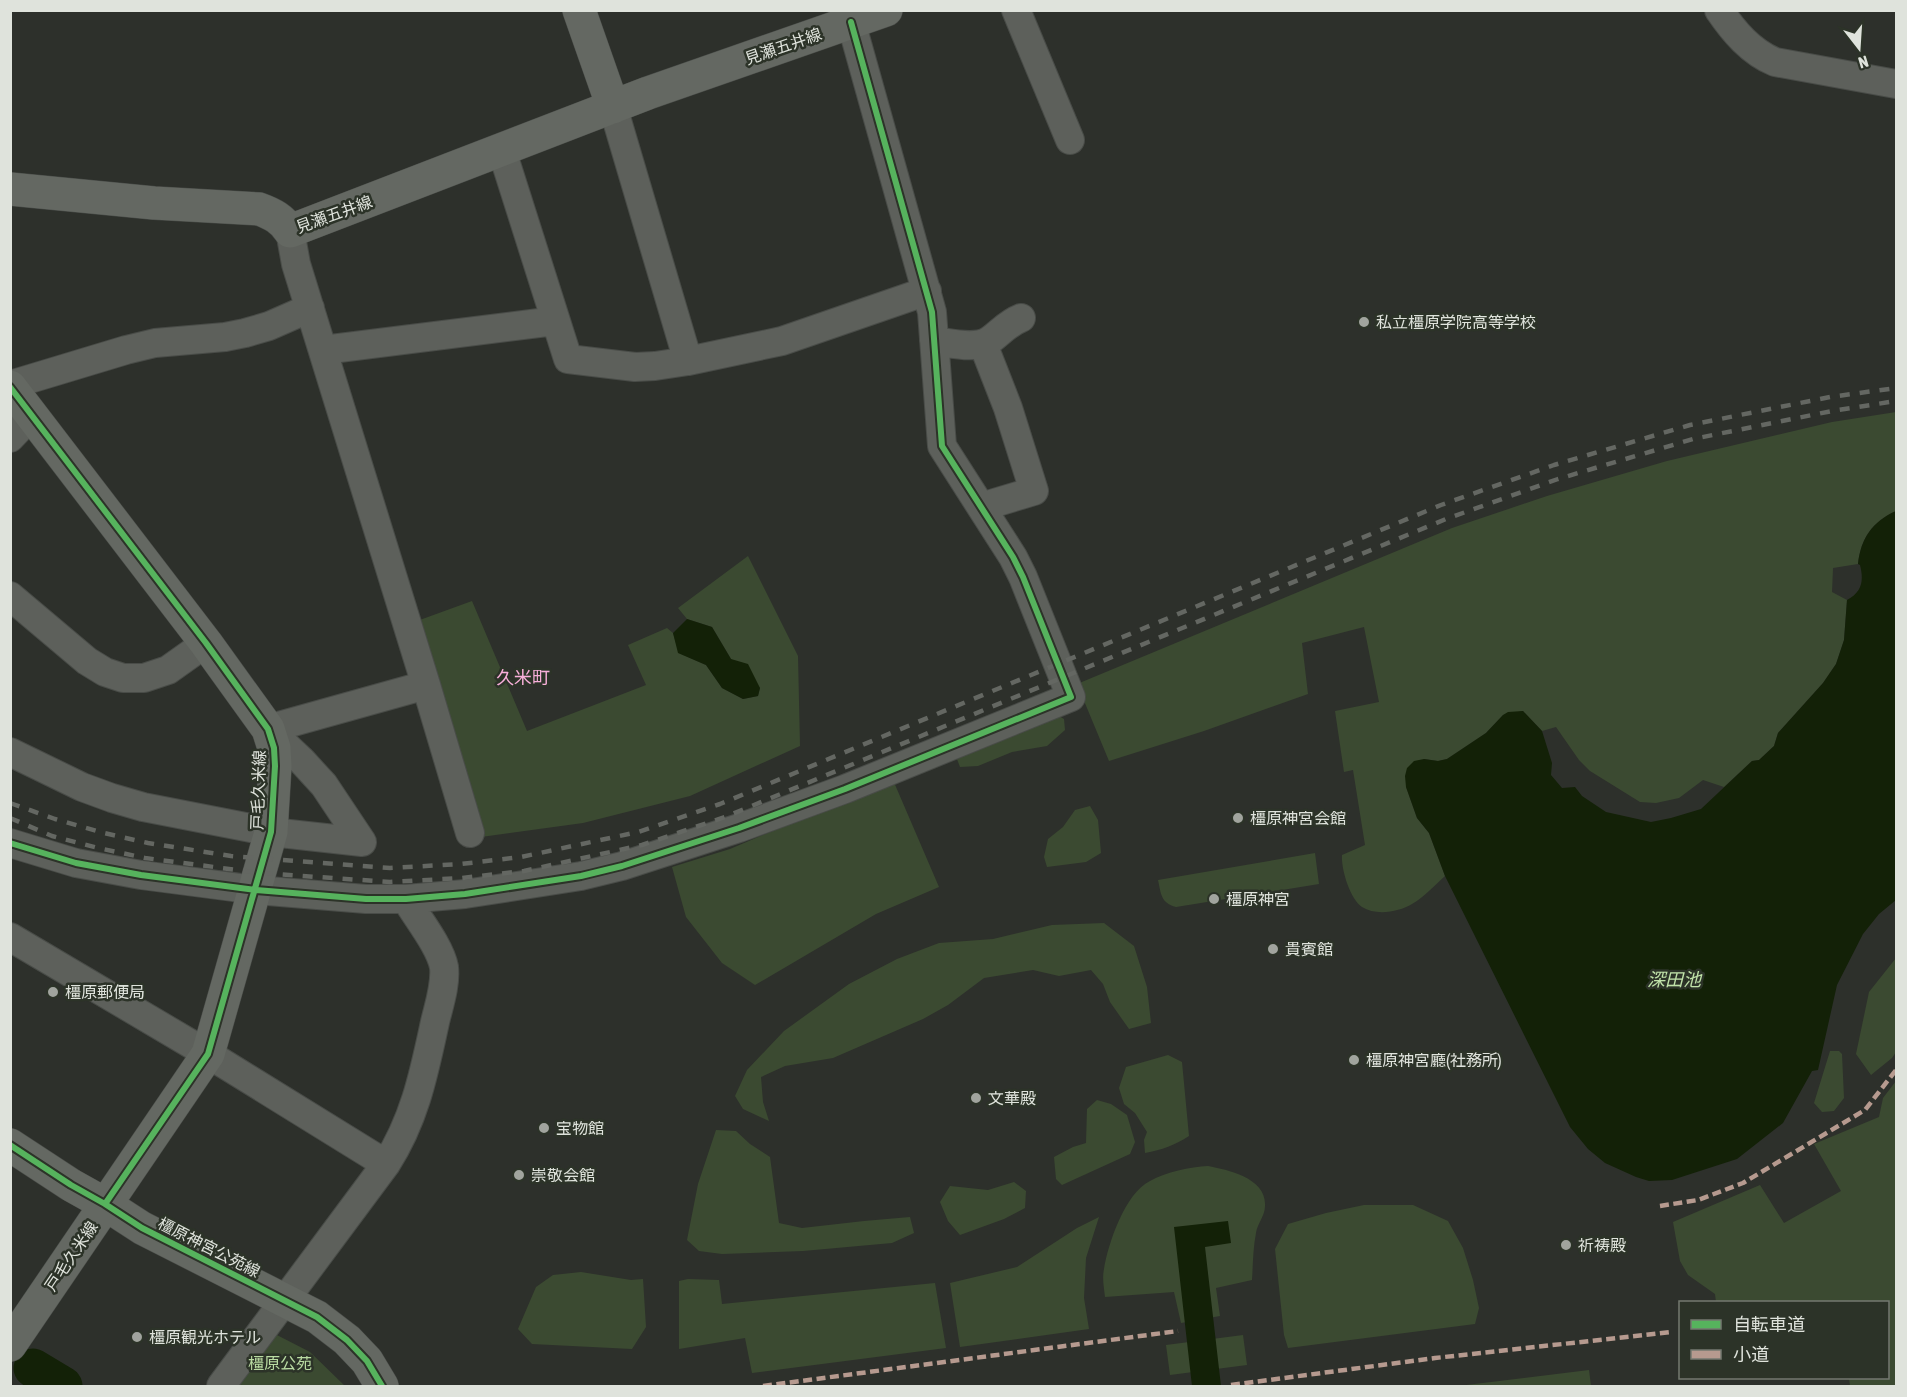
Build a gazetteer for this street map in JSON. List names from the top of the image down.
{
  "streets": {
    "main road": ["見瀬五井線", "戸毛久米線", "橿原神宮公苑線"]
  },
  "crossings": [
    ["戸毛久米線", "橿原神宮公苑線"]
  ],
  "districts": ["久米町"],
  "water": ["深田池"],
  "parks": ["橿原公苑"],
  "places": [
    "私立橿原学院高等学校",
    "橿原神宮会館",
    "橿原神宮",
    "貴賓館",
    "橿原郵便局",
    "橿原神宮廳(社務所)",
    "文華殿",
    "宝物館",
    "崇敬会館",
    "祈祷殿",
    "橿原観光ホテル"
  ],
  "legend": ["自転車道", "小道"],
  "north": "bottom"
}
